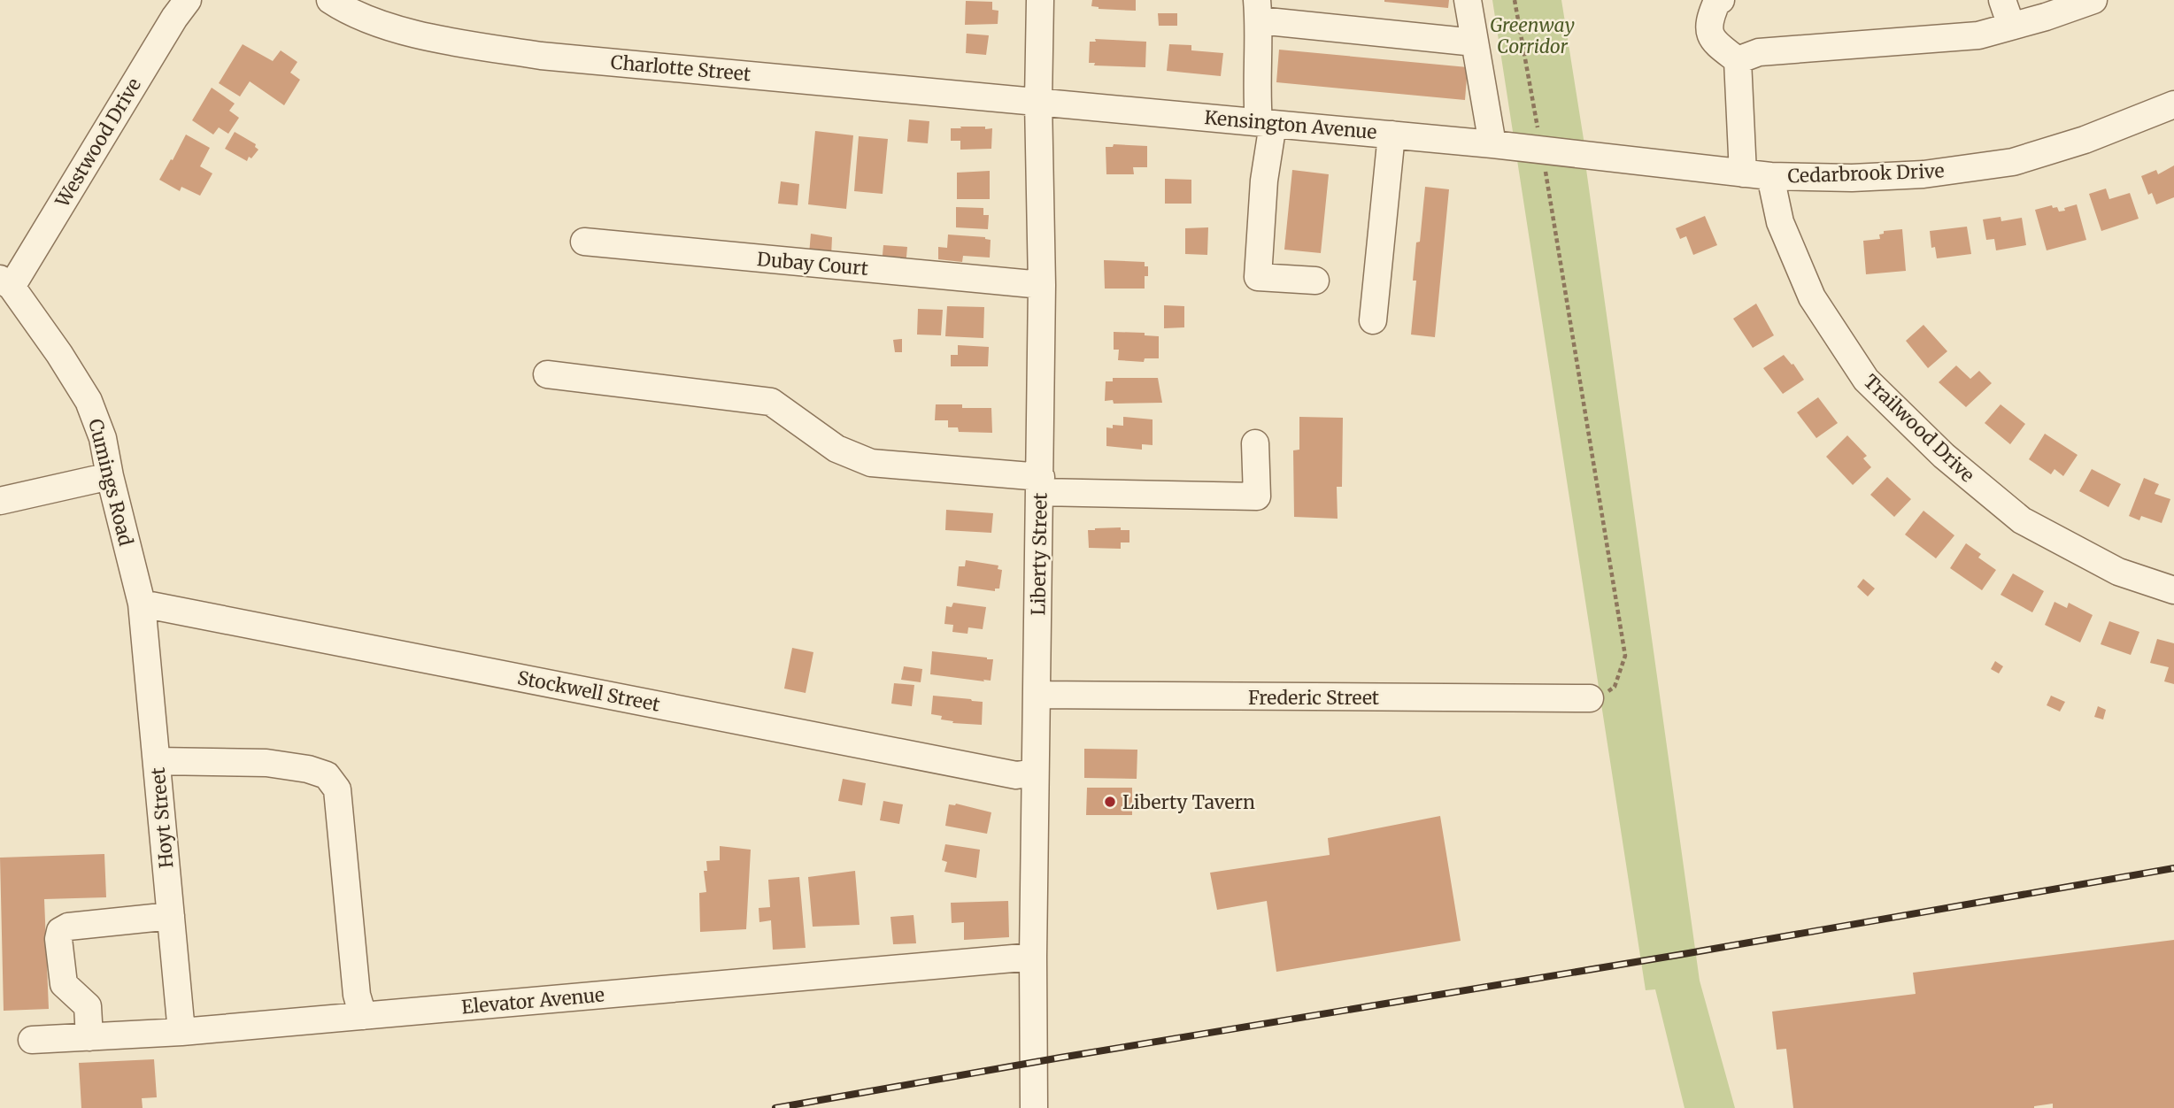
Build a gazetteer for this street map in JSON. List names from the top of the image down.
{
  "streets": {
    "street": [
      "Charlotte Street",
      "Kensington Avenue",
      "Westwood Drive",
      "Cedarbrook Drive",
      "Dubay Court",
      "Trailwood Drive",
      "Cumings Road",
      "Liberty Street",
      "Stockwell Street",
      "Frederic Street",
      "Hoyt Street",
      "Elevator Avenue"
    ]
  },
  "crossings": [
    ["Charlotte Street", "Kensington Avenue"],
    ["Charlotte Street", "Liberty Street"],
    ["Kensington Avenue", "Liberty Street"],
    ["Westwood Drive", "Cumings Road"],
    ["Cedarbrook Drive", "Trailwood Drive"],
    ["Dubay Court", "Liberty Street"],
    ["Cumings Road", "Stockwell Street"],
    ["Cumings Road", "Hoyt Street"],
    ["Liberty Street", "Stockwell Street"],
    ["Liberty Street", "Frederic Street"],
    ["Liberty Street", "Elevator Avenue"],
    ["Stockwell Street", "Hoyt Street"],
    ["Hoyt Street", "Elevator Avenue"]
  ],
  "parks": ["Greenway Corridor"],
  "places": ["Liberty Tavern"]
}
